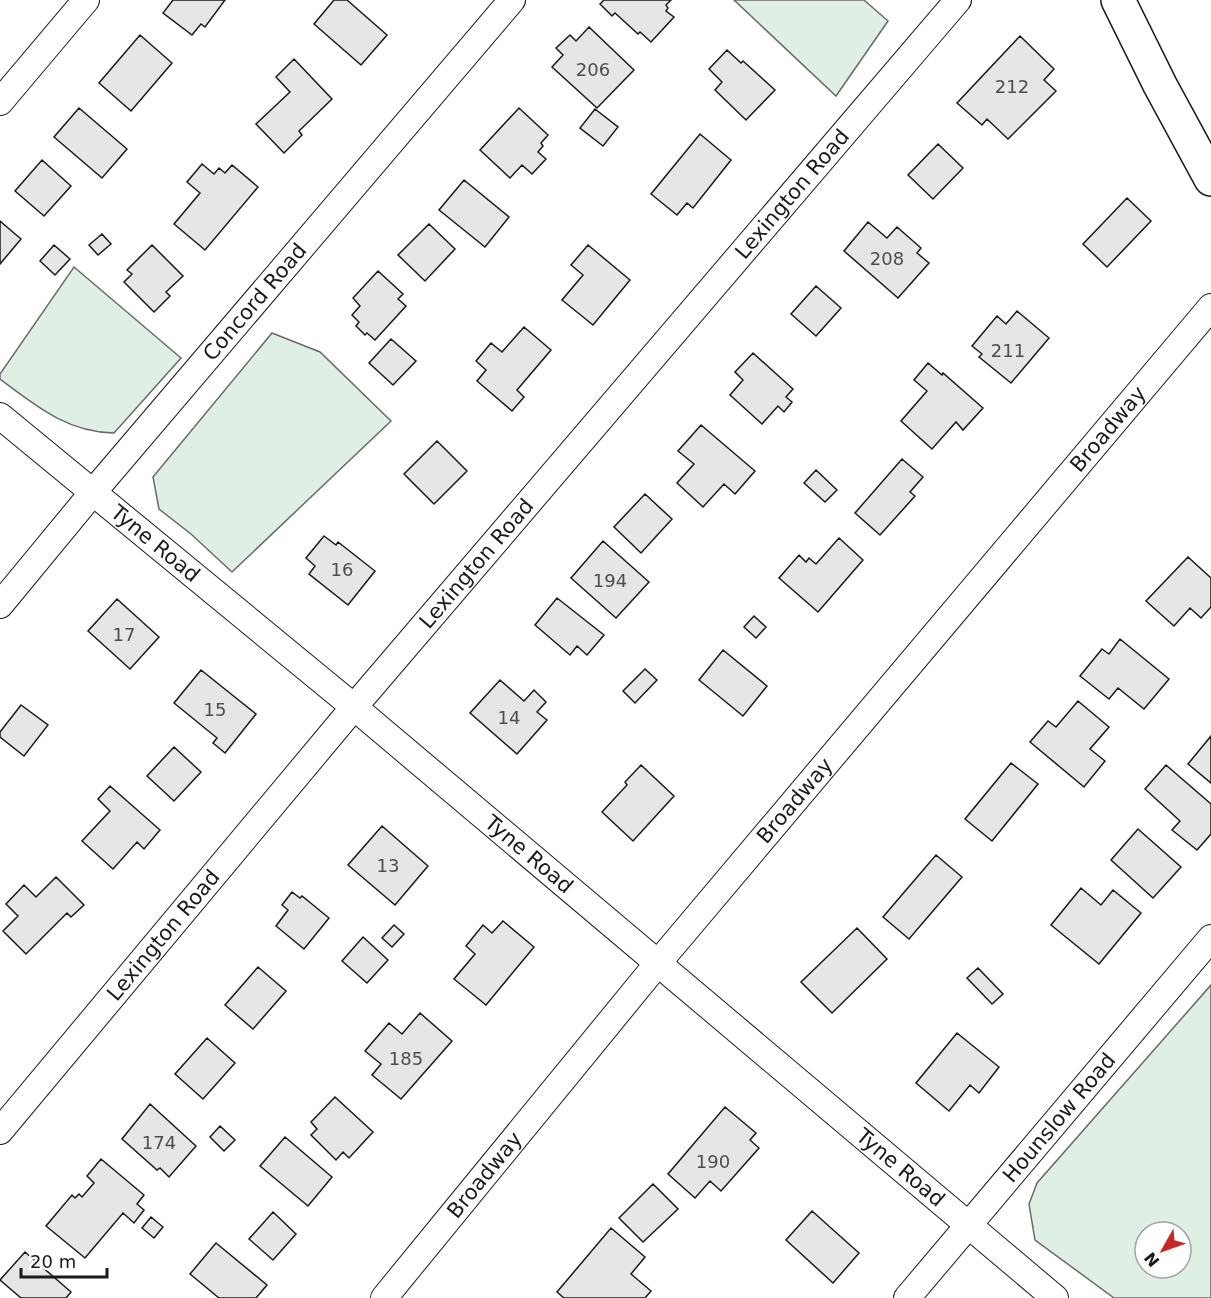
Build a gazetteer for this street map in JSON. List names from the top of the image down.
{
  "streets": {
    "street": [
      "Lexington Road",
      "Concord Road",
      "Broadway",
      "Tyne Road",
      "Hounslow Road"
    ]
  },
  "crossings": [
    ["Lexington Road", "Tyne Road"],
    ["Concord Road", "Tyne Road"],
    ["Broadway", "Tyne Road"],
    ["Tyne Road", "Hounslow Road"]
  ],
  "house_numbers": [
    "206",
    "212",
    "208",
    "211",
    "16",
    "194",
    "17",
    "15",
    "14",
    "13",
    "185",
    "174",
    "190"
  ],
  "scale_bar": "20 m",
  "north": "bottom left"
}
